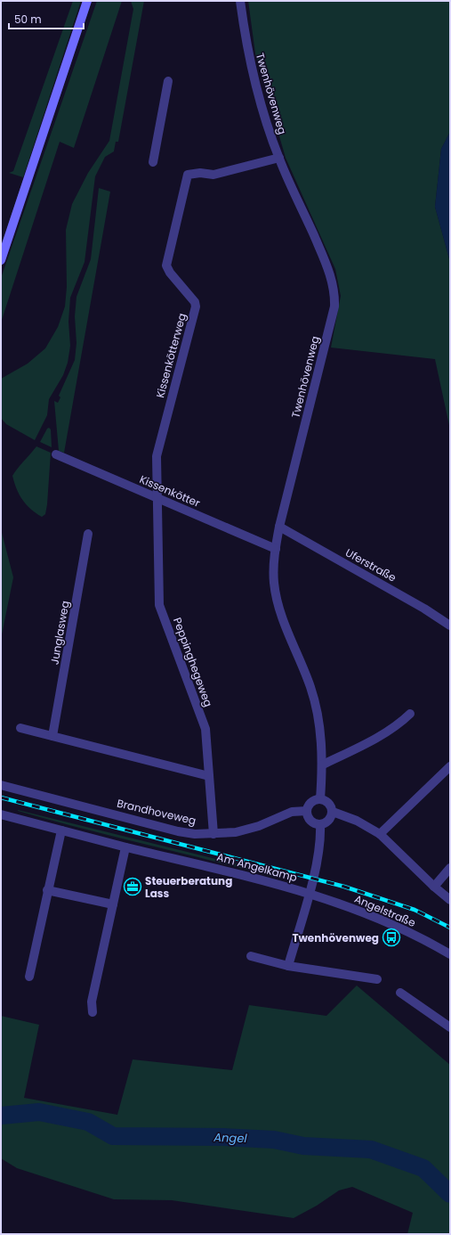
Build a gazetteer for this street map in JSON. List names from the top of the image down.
{
  "streets": {
    "street": [
      "Twenhövenweg",
      "Kissenkötterweg",
      "Kissenkötter",
      "Uferstraße",
      "Junglasweg",
      "Peppinghegeweg",
      "Brandhoveweg",
      "Am Angelkamp",
      "Angelstraße"
    ]
  },
  "crossings": [
    ["Twenhövenweg", "Kissenkötterweg"],
    ["Twenhövenweg", "Kissenkötter"],
    ["Twenhövenweg", "Uferstraße"],
    ["Twenhövenweg", "Brandhoveweg"],
    ["Kissenkötterweg", "Kissenkötter"],
    ["Kissenkötterweg", "Peppinghegeweg"],
    ["Kissenkötter", "Peppinghegeweg"],
    ["Peppinghegeweg", "Brandhoveweg"],
    ["Am Angelkamp", "Angelstraße"]
  ],
  "water": ["Angel"],
  "places": {
    "office": ["Steuerberatung Lass"],
    "bus stop": ["Twenhövenweg"]
  },
  "scale_bar": "50 m"
}
